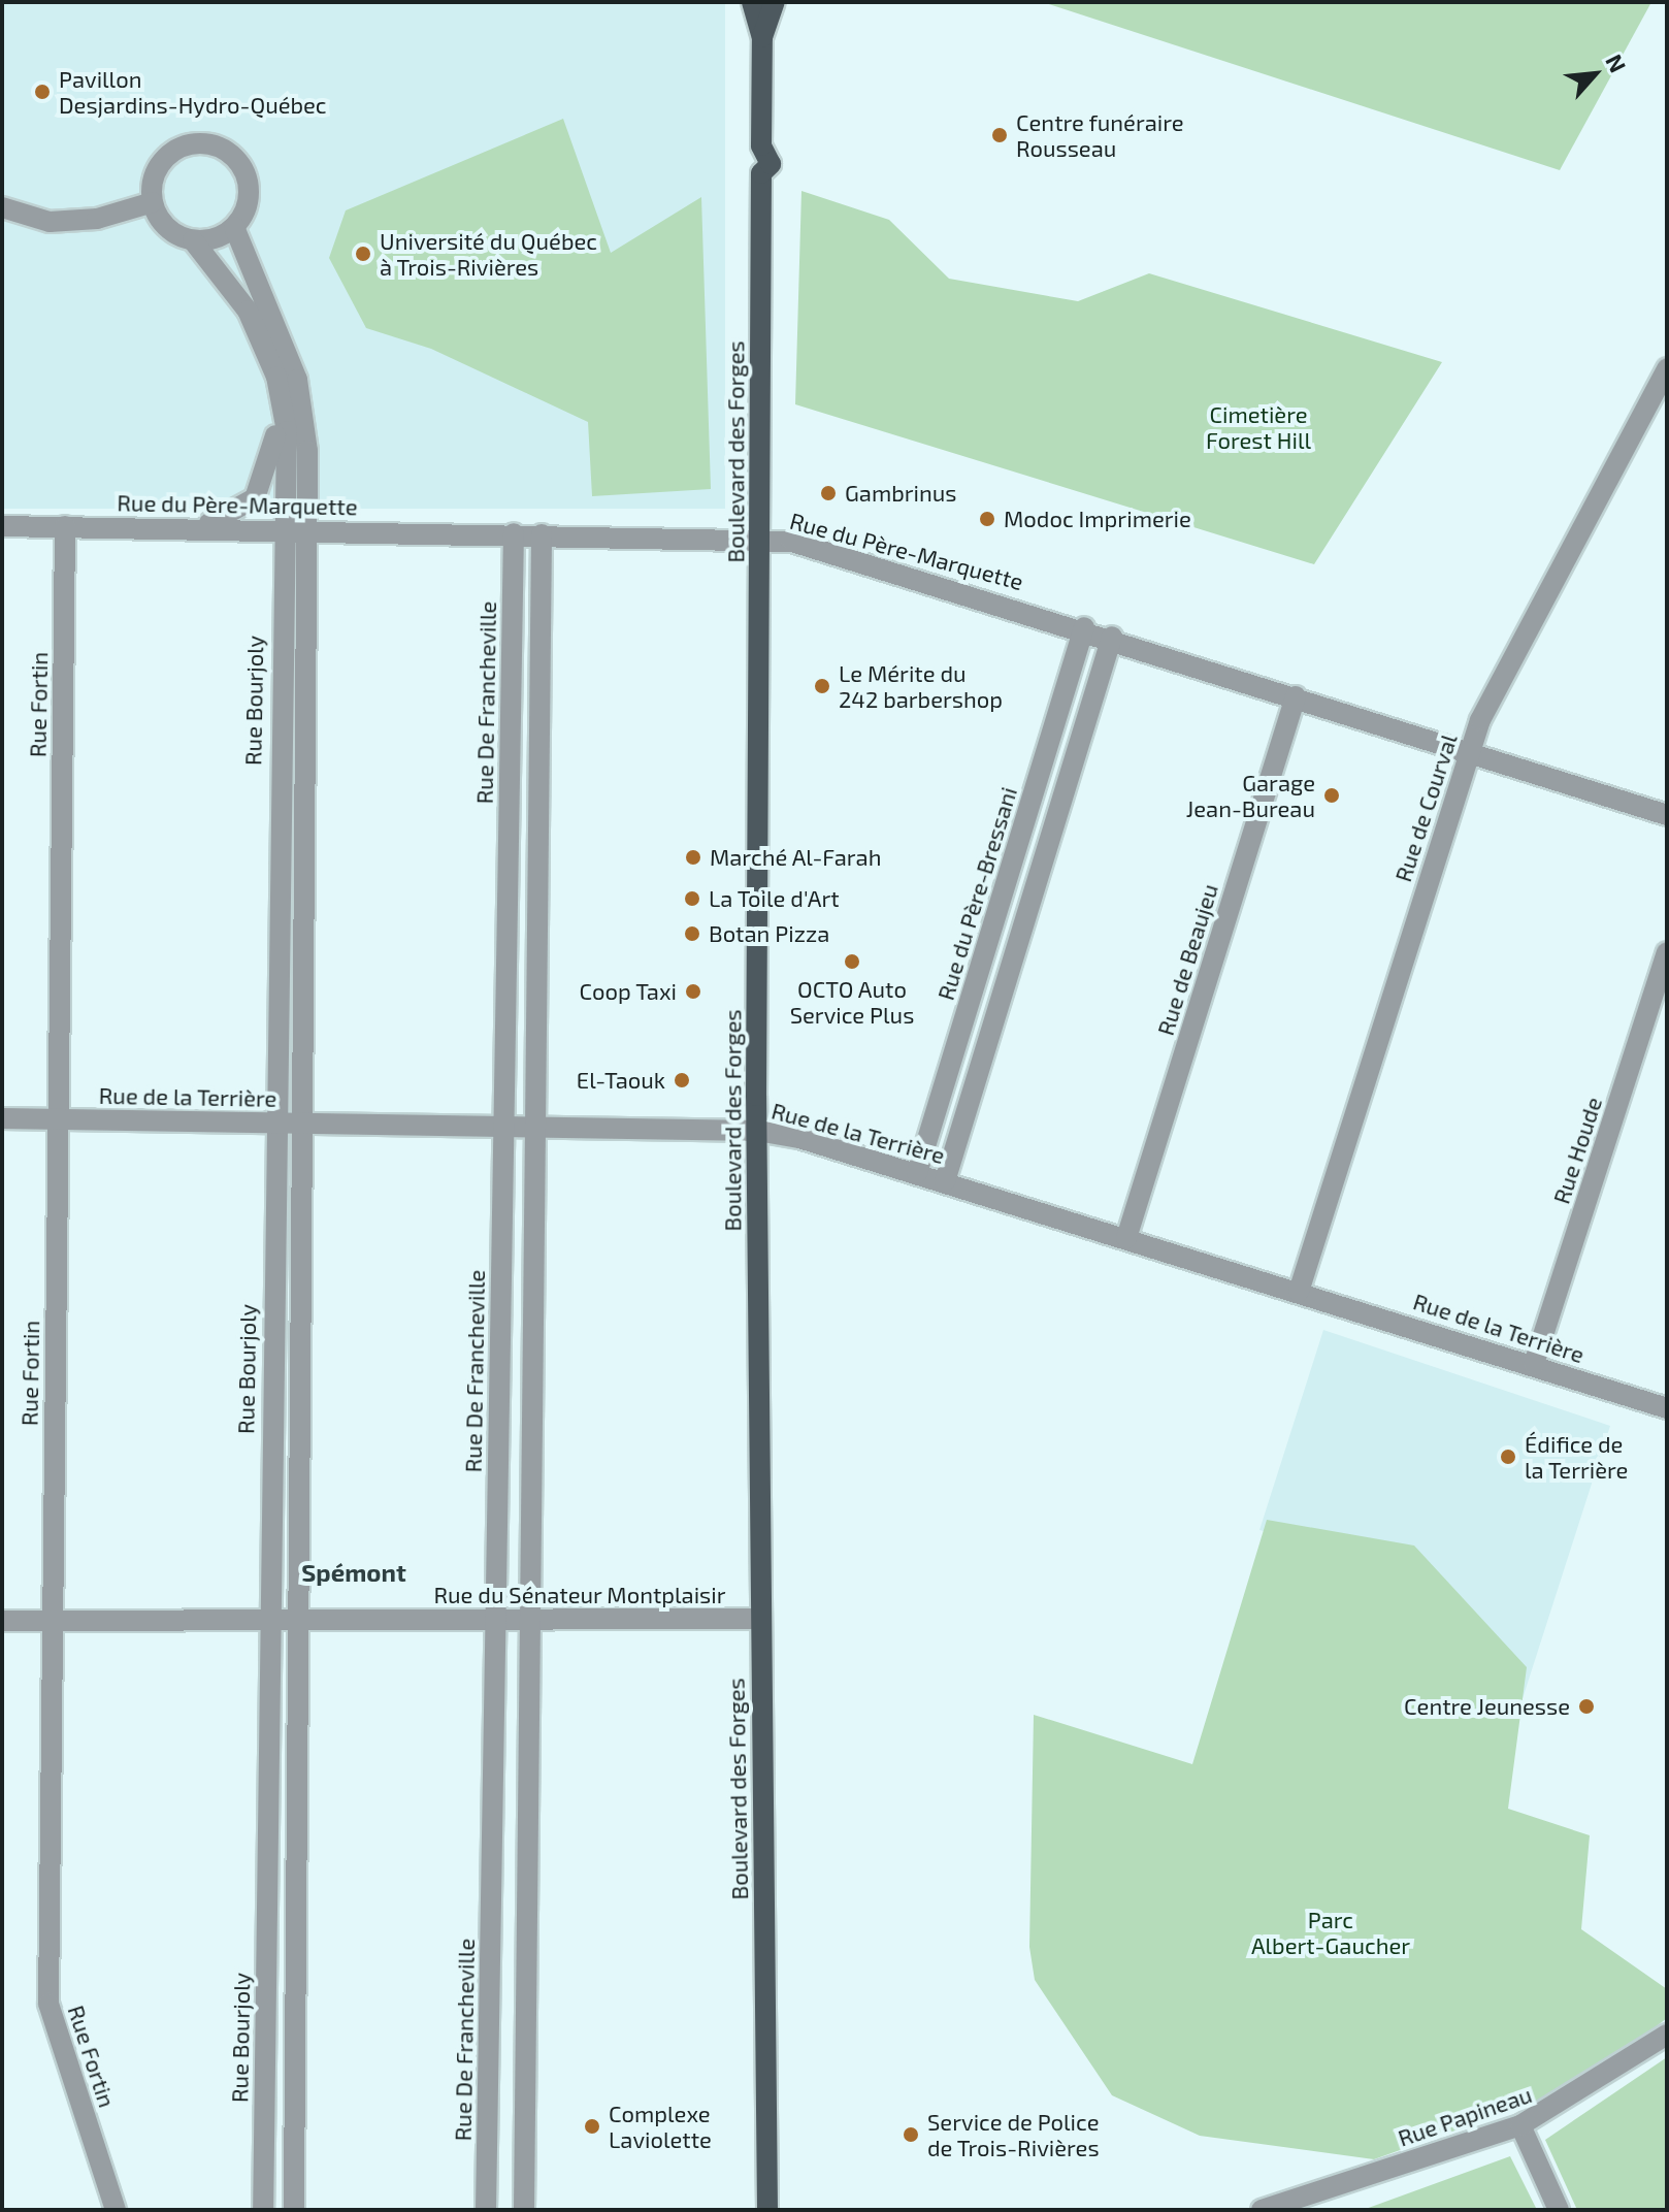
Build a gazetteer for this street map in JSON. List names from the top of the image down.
{
  "streets": {
    "main road": ["Boulevard des Forges"],
    "street": [
      "Rue du Père-Marquette",
      "Rue Bourjoly",
      "Rue De Francheville",
      "Rue Fortin",
      "Rue de Courval",
      "Rue du Père-Bressani",
      "Rue de Beaujeu",
      "Rue de la Terrière",
      "Rue Houde",
      "Rue du Sénateur Montplaisir",
      "Rue Papineau"
    ]
  },
  "crossings": [
    ["Boulevard des Forges", "Rue du Père-Marquette"],
    ["Boulevard des Forges", "Rue de la Terrière"],
    ["Boulevard des Forges", "Rue du Sénateur Montplaisir"],
    ["Rue du Père-Marquette", "Rue Bourjoly"],
    ["Rue du Père-Marquette", "Rue De Francheville"],
    ["Rue du Père-Marquette", "Rue Fortin"],
    ["Rue du Père-Marquette", "Rue de Courval"],
    ["Rue du Père-Marquette", "Rue du Père-Bressani"],
    ["Rue du Père-Marquette", "Rue de Beaujeu"],
    ["Rue Bourjoly", "Rue de la Terrière"],
    ["Rue Bourjoly", "Rue du Sénateur Montplaisir"],
    ["Rue De Francheville", "Rue de la Terrière"],
    ["Rue De Francheville", "Rue du Sénateur Montplaisir"],
    ["Rue Fortin", "Rue de la Terrière"],
    ["Rue Fortin", "Rue du Sénateur Montplaisir"],
    ["Rue de Courval", "Rue de la Terrière"],
    ["Rue du Père-Bressani", "Rue de la Terrière"],
    ["Rue de Beaujeu", "Rue de la Terrière"],
    ["Rue de la Terrière", "Rue Houde"]
  ],
  "districts": ["Spémont"],
  "parks": ["Cimetière Forest Hill", "Parc Albert-Gaucher"],
  "places": [
    "Pavillon Desjardins-Hydro-Québec",
    "Centre funéraire Rousseau",
    "Université du Québec à Trois-Rivières",
    "Gambrinus",
    "Modoc Imprimerie",
    "Le Mérite du 242 barbershop",
    "Garage Jean-Bureau",
    "Marché Al-Farah",
    "La Toile d'Art",
    "Botan Pizza",
    "OCTO Auto Service Plus",
    "Coop Taxi",
    "El-Taouk",
    "Édifice de la Terrière",
    "Centre Jeunesse",
    "Complexe Laviolette",
    "Service de Police de Trois-Rivières"
  ],
  "north": "top right"
}
